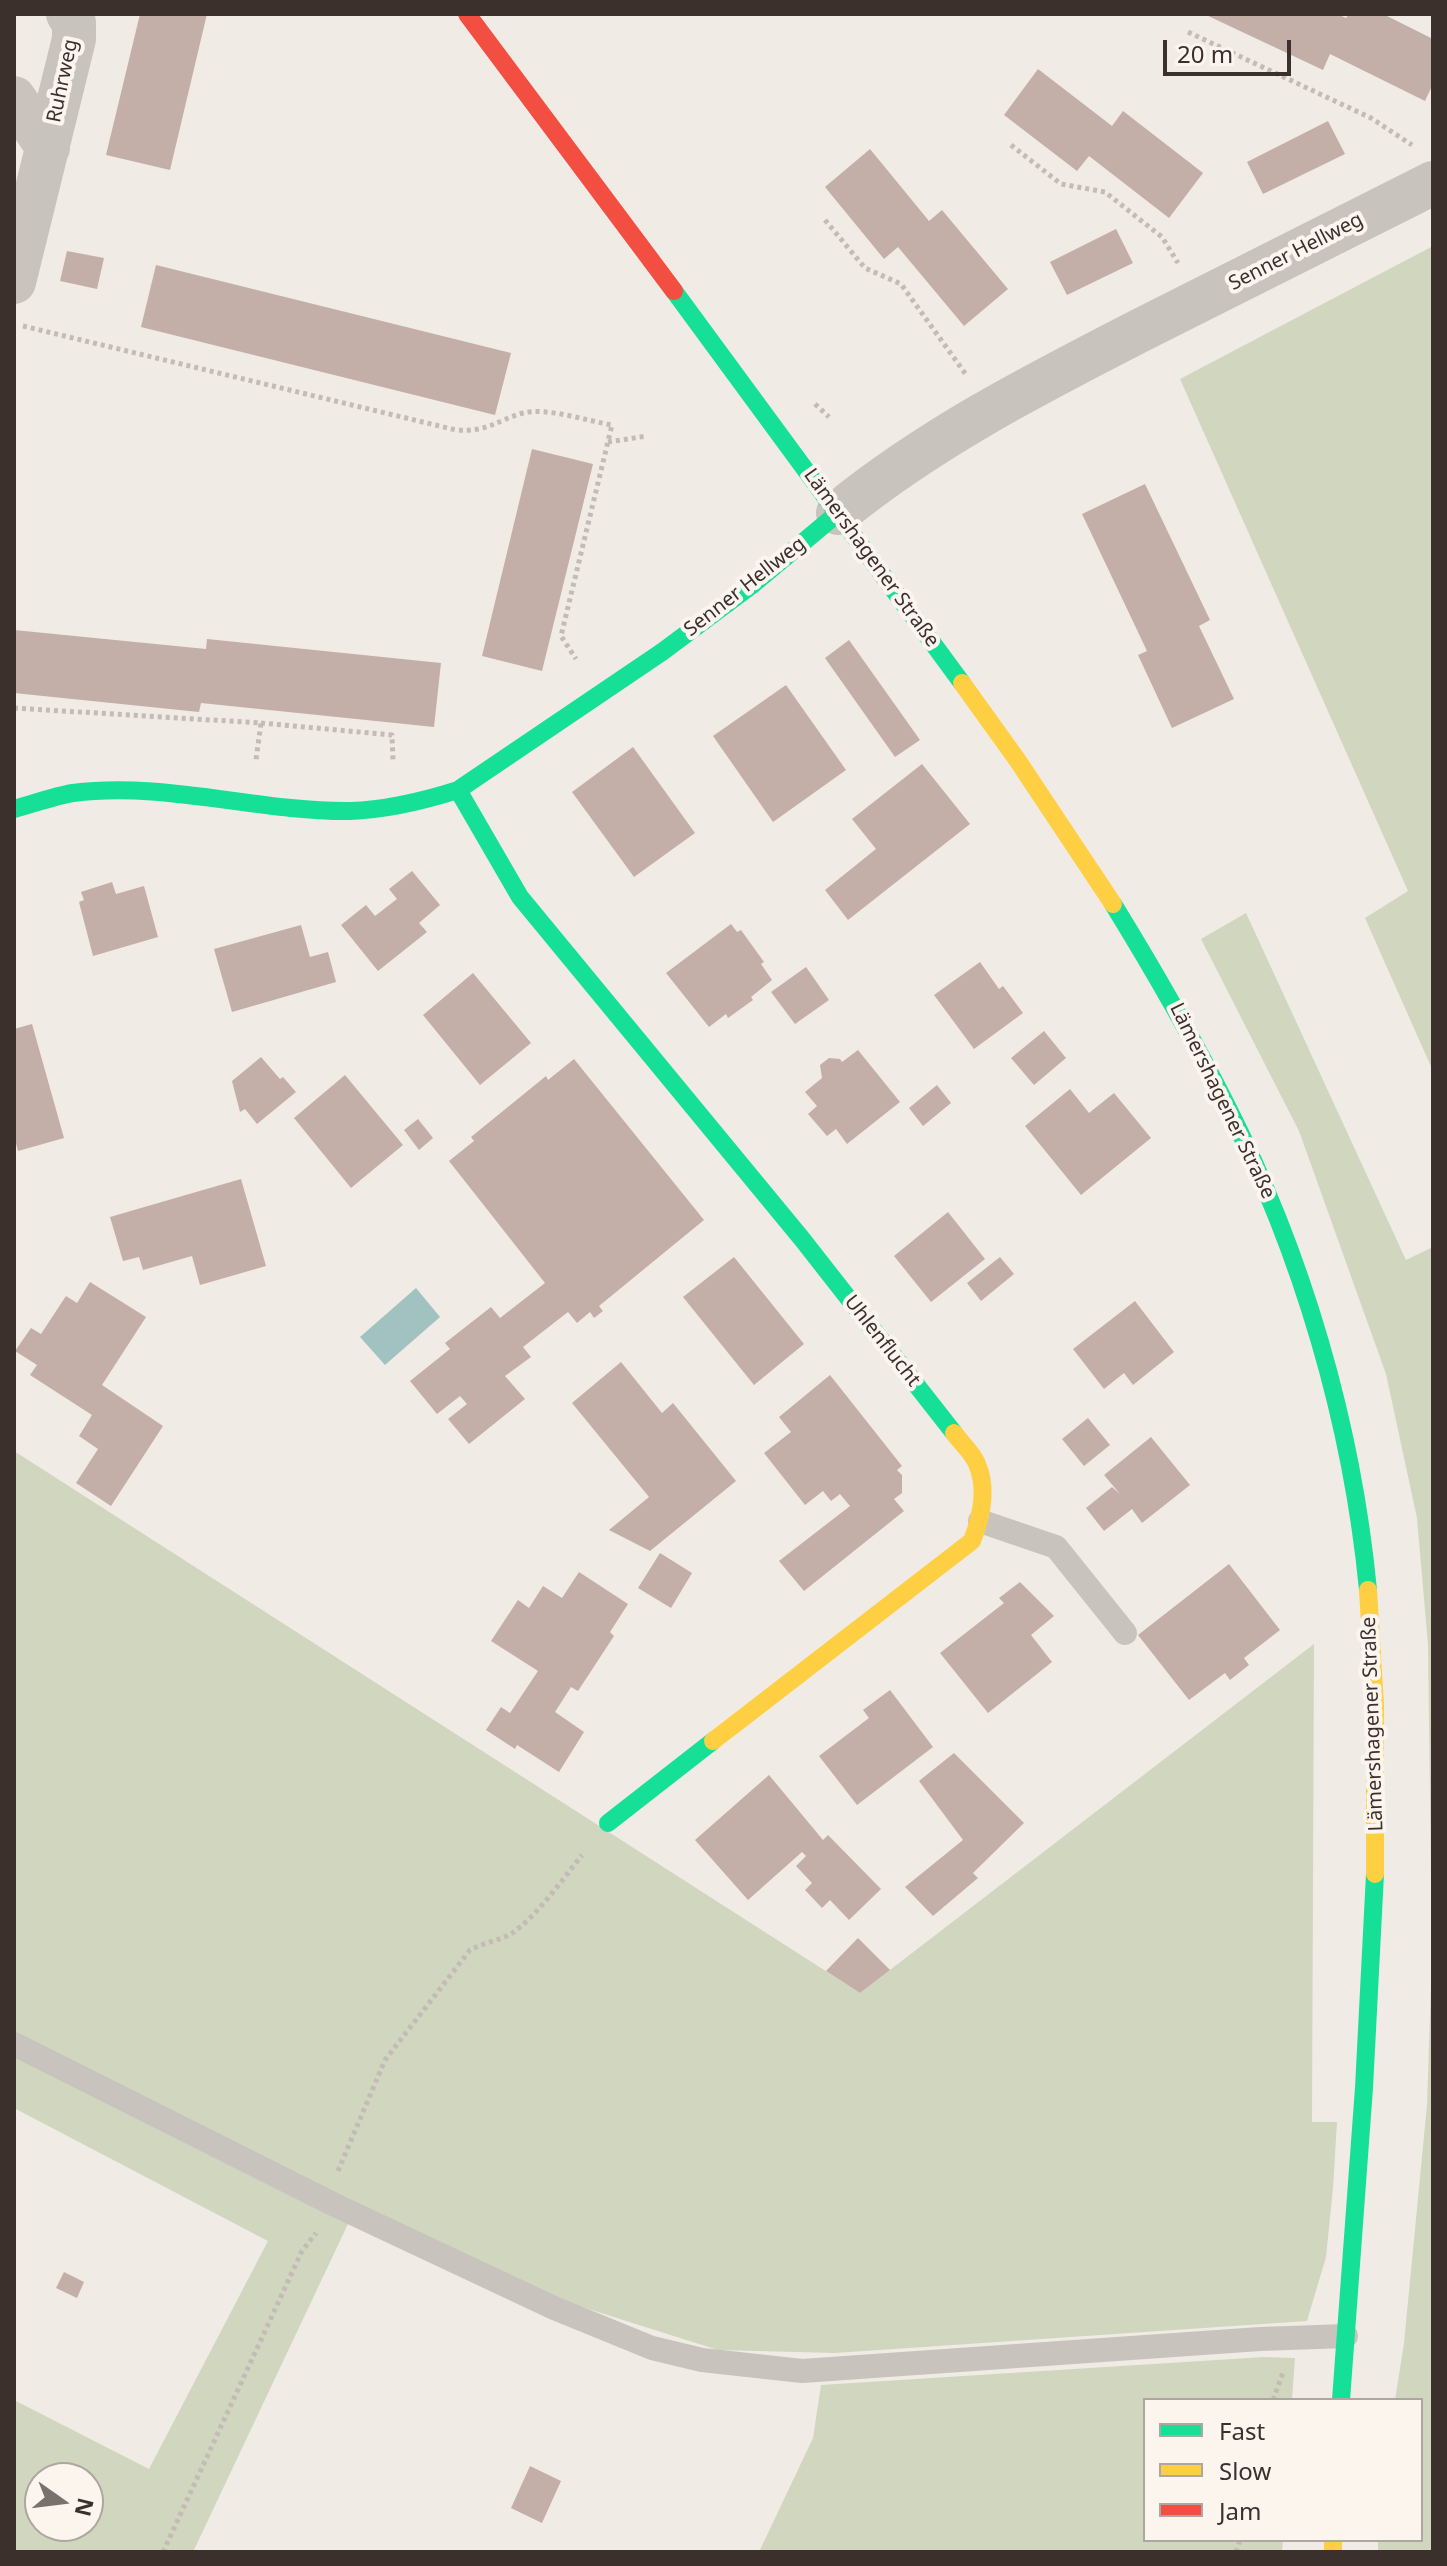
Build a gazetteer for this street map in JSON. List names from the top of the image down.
{
  "streets": {
    "main road": ["Senner Hellweg", "Lämershagener Straße", "Uhlenflucht"],
    "street": ["Ruhrweg"]
  },
  "crossings": [
    ["Senner Hellweg", "Lämershagener Straße"],
    ["Senner Hellweg", "Uhlenflucht"]
  ],
  "legend": ["Fast", "Slow", "Jam"],
  "scale_bar": "20 m",
  "north": "right"
}
